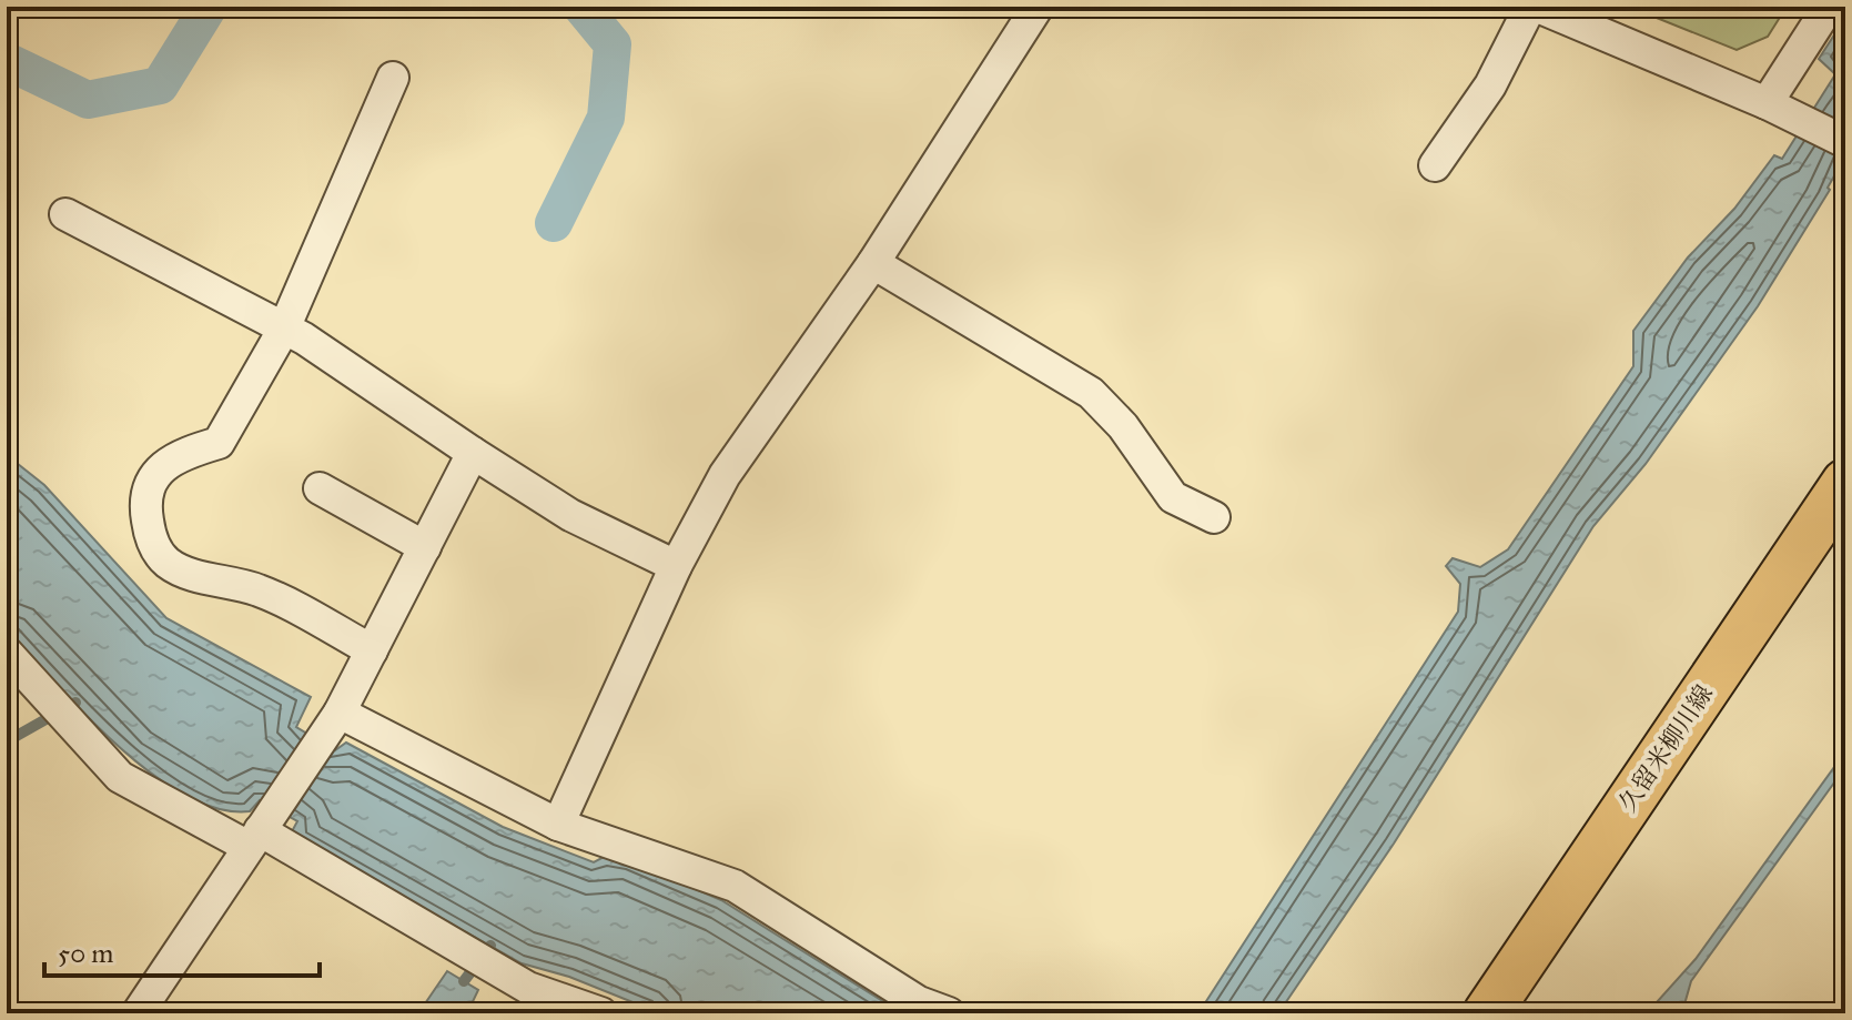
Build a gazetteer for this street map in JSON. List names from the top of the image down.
{
  "streets": {
    "main road": ["久留米柳川線"]
  },
  "scale_bar": "50 m"
}
